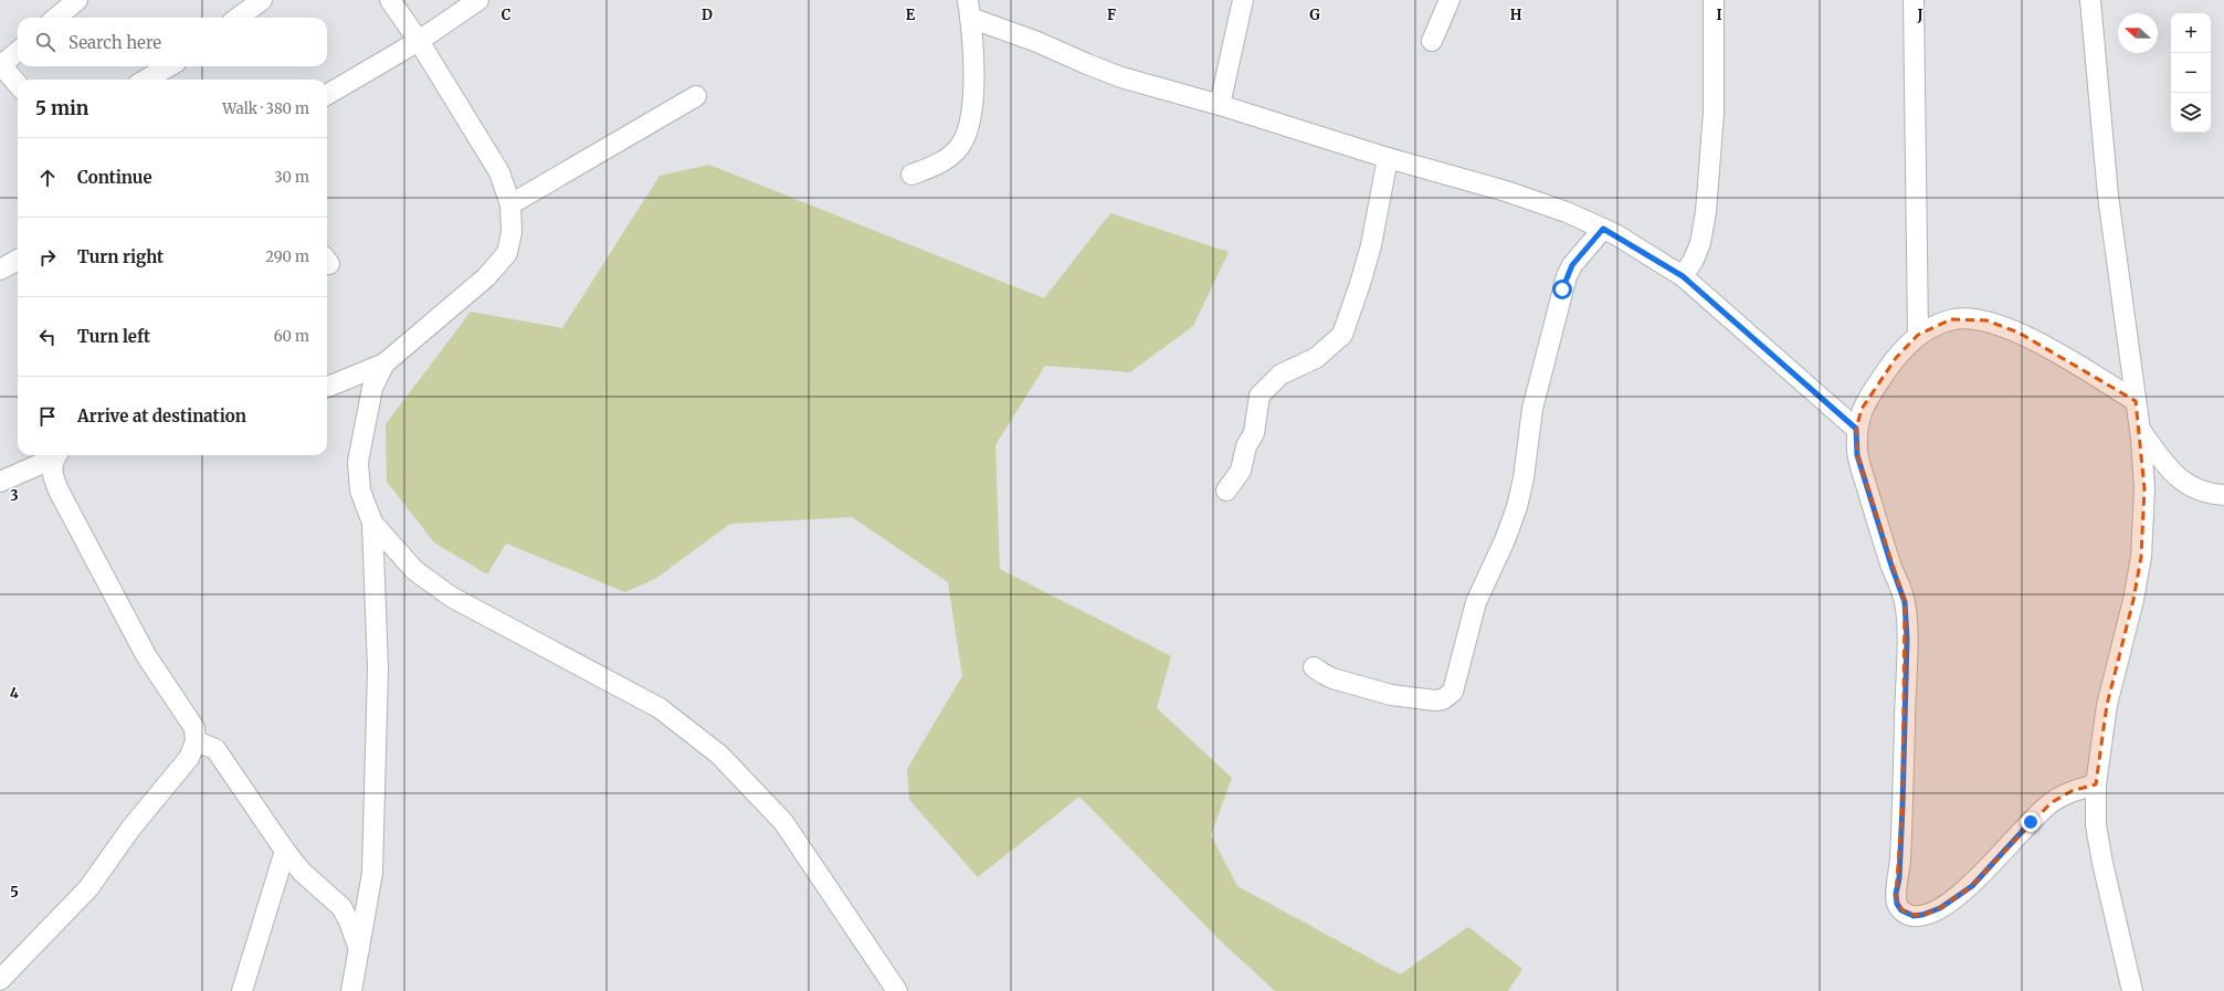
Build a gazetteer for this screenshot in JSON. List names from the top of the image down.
{
  "north": "left",
  "page": {
    "map_buttons": ["+", "−"],
    "search": "Search here",
    "heading": ["5 min", "Walk · 380 m"],
    "list": [
      ["Continue", "30 m"],
      ["Turn right", "290 m"],
      ["Turn left", "60 m"],
      "Arrive at destination"
    ]
  },
  "grid": {
    "columns": [
      "C",
      "D",
      "E",
      "F",
      "G",
      "H",
      "I",
      "J"
    ],
    "rows": ["3", "4", "5"]
  }
}
